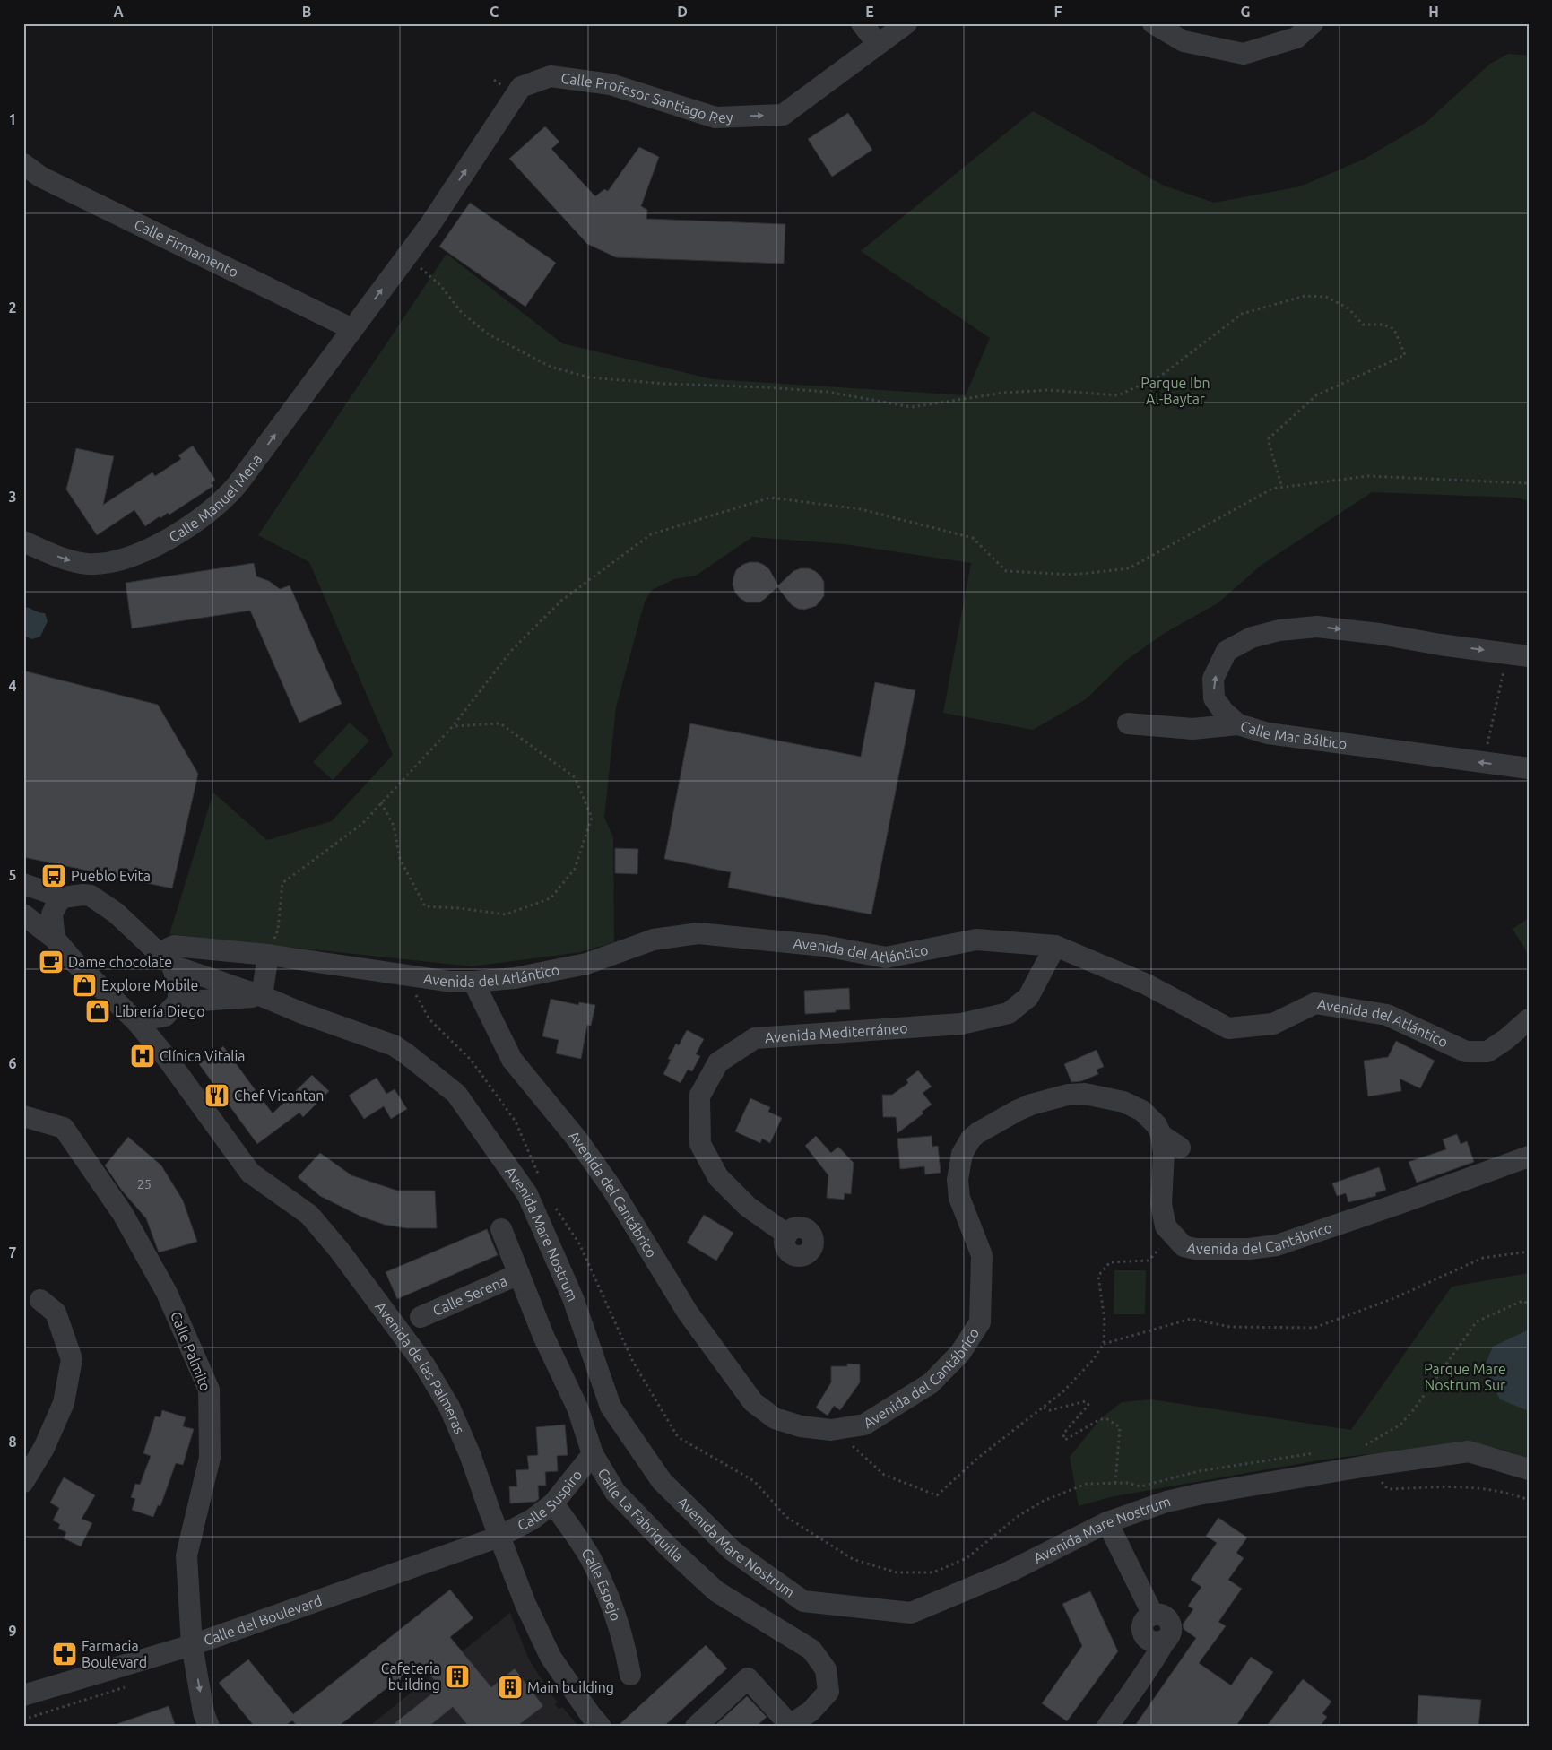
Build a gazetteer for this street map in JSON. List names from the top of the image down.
{
  "streets": {
    "street": [
      "Calle Profesor Santiago Rey",
      "Calle Firmamento",
      "Calle Manuel Mena",
      "Calle Mar Báltico",
      "Avenida del Atlántico",
      "Avenida Mediterráneo",
      "Avenida del Cantábrico",
      "Avenida Mare Nostrum",
      "Calle Serena",
      "Calle Palmito",
      "Avenida de las Palmeras",
      "Calle Suspiro",
      "Calle La Fabriquilla",
      "Calle Espejo",
      "Calle del Boulevard"
    ]
  },
  "crossings": [
    ["Calle Profesor Santiago Rey", "Calle Firmamento"],
    ["Calle Profesor Santiago Rey", "Calle Manuel Mena"],
    ["Calle Firmamento", "Calle Manuel Mena"],
    ["Avenida del Atlántico", "Avenida Mediterráneo"],
    ["Avenida del Atlántico", "Avenida del Cantábrico"],
    ["Avenida del Atlántico", "Avenida Mare Nostrum"],
    ["Avenida Mare Nostrum", "Avenida de las Palmeras"],
    ["Calle Serena", "Calle La Fabriquilla"],
    ["Calle Palmito", "Calle del Boulevard"],
    ["Avenida de las Palmeras", "Calle Suspiro"],
    ["Avenida de las Palmeras", "Calle del Boulevard"],
    ["Calle Suspiro", "Calle La Fabriquilla"],
    ["Calle Suspiro", "Calle Espejo"],
    ["Calle Suspiro", "Calle del Boulevard"]
  ],
  "one_way": ["Calle Profesor Santiago Rey", "Calle Manuel Mena"],
  "parks": ["Parque Ibn Al-Baytar", "Parque Mare Nostrum Sur"],
  "places": {
    "bus stop": ["Pueblo Evita"],
    "cafe": ["Dame chocolate"],
    "shop": ["Explore Mobile", "Librería Diego"],
    "hospital": ["Clínica Vitalia"],
    "restaurant": ["Chef Vicantan"],
    "pharmacy": ["Farmacia Boulevard"],
    "building": ["Cafeteria building", "Main building"]
  },
  "house_numbers": ["25"],
  "grid": {
    "columns": [
      "A",
      "B",
      "C",
      "D",
      "E",
      "F",
      "G",
      "H"
    ],
    "rows": [
      "1",
      "2",
      "3",
      "4",
      "5",
      "6",
      "7",
      "8",
      "9"
    ]
  }
}
